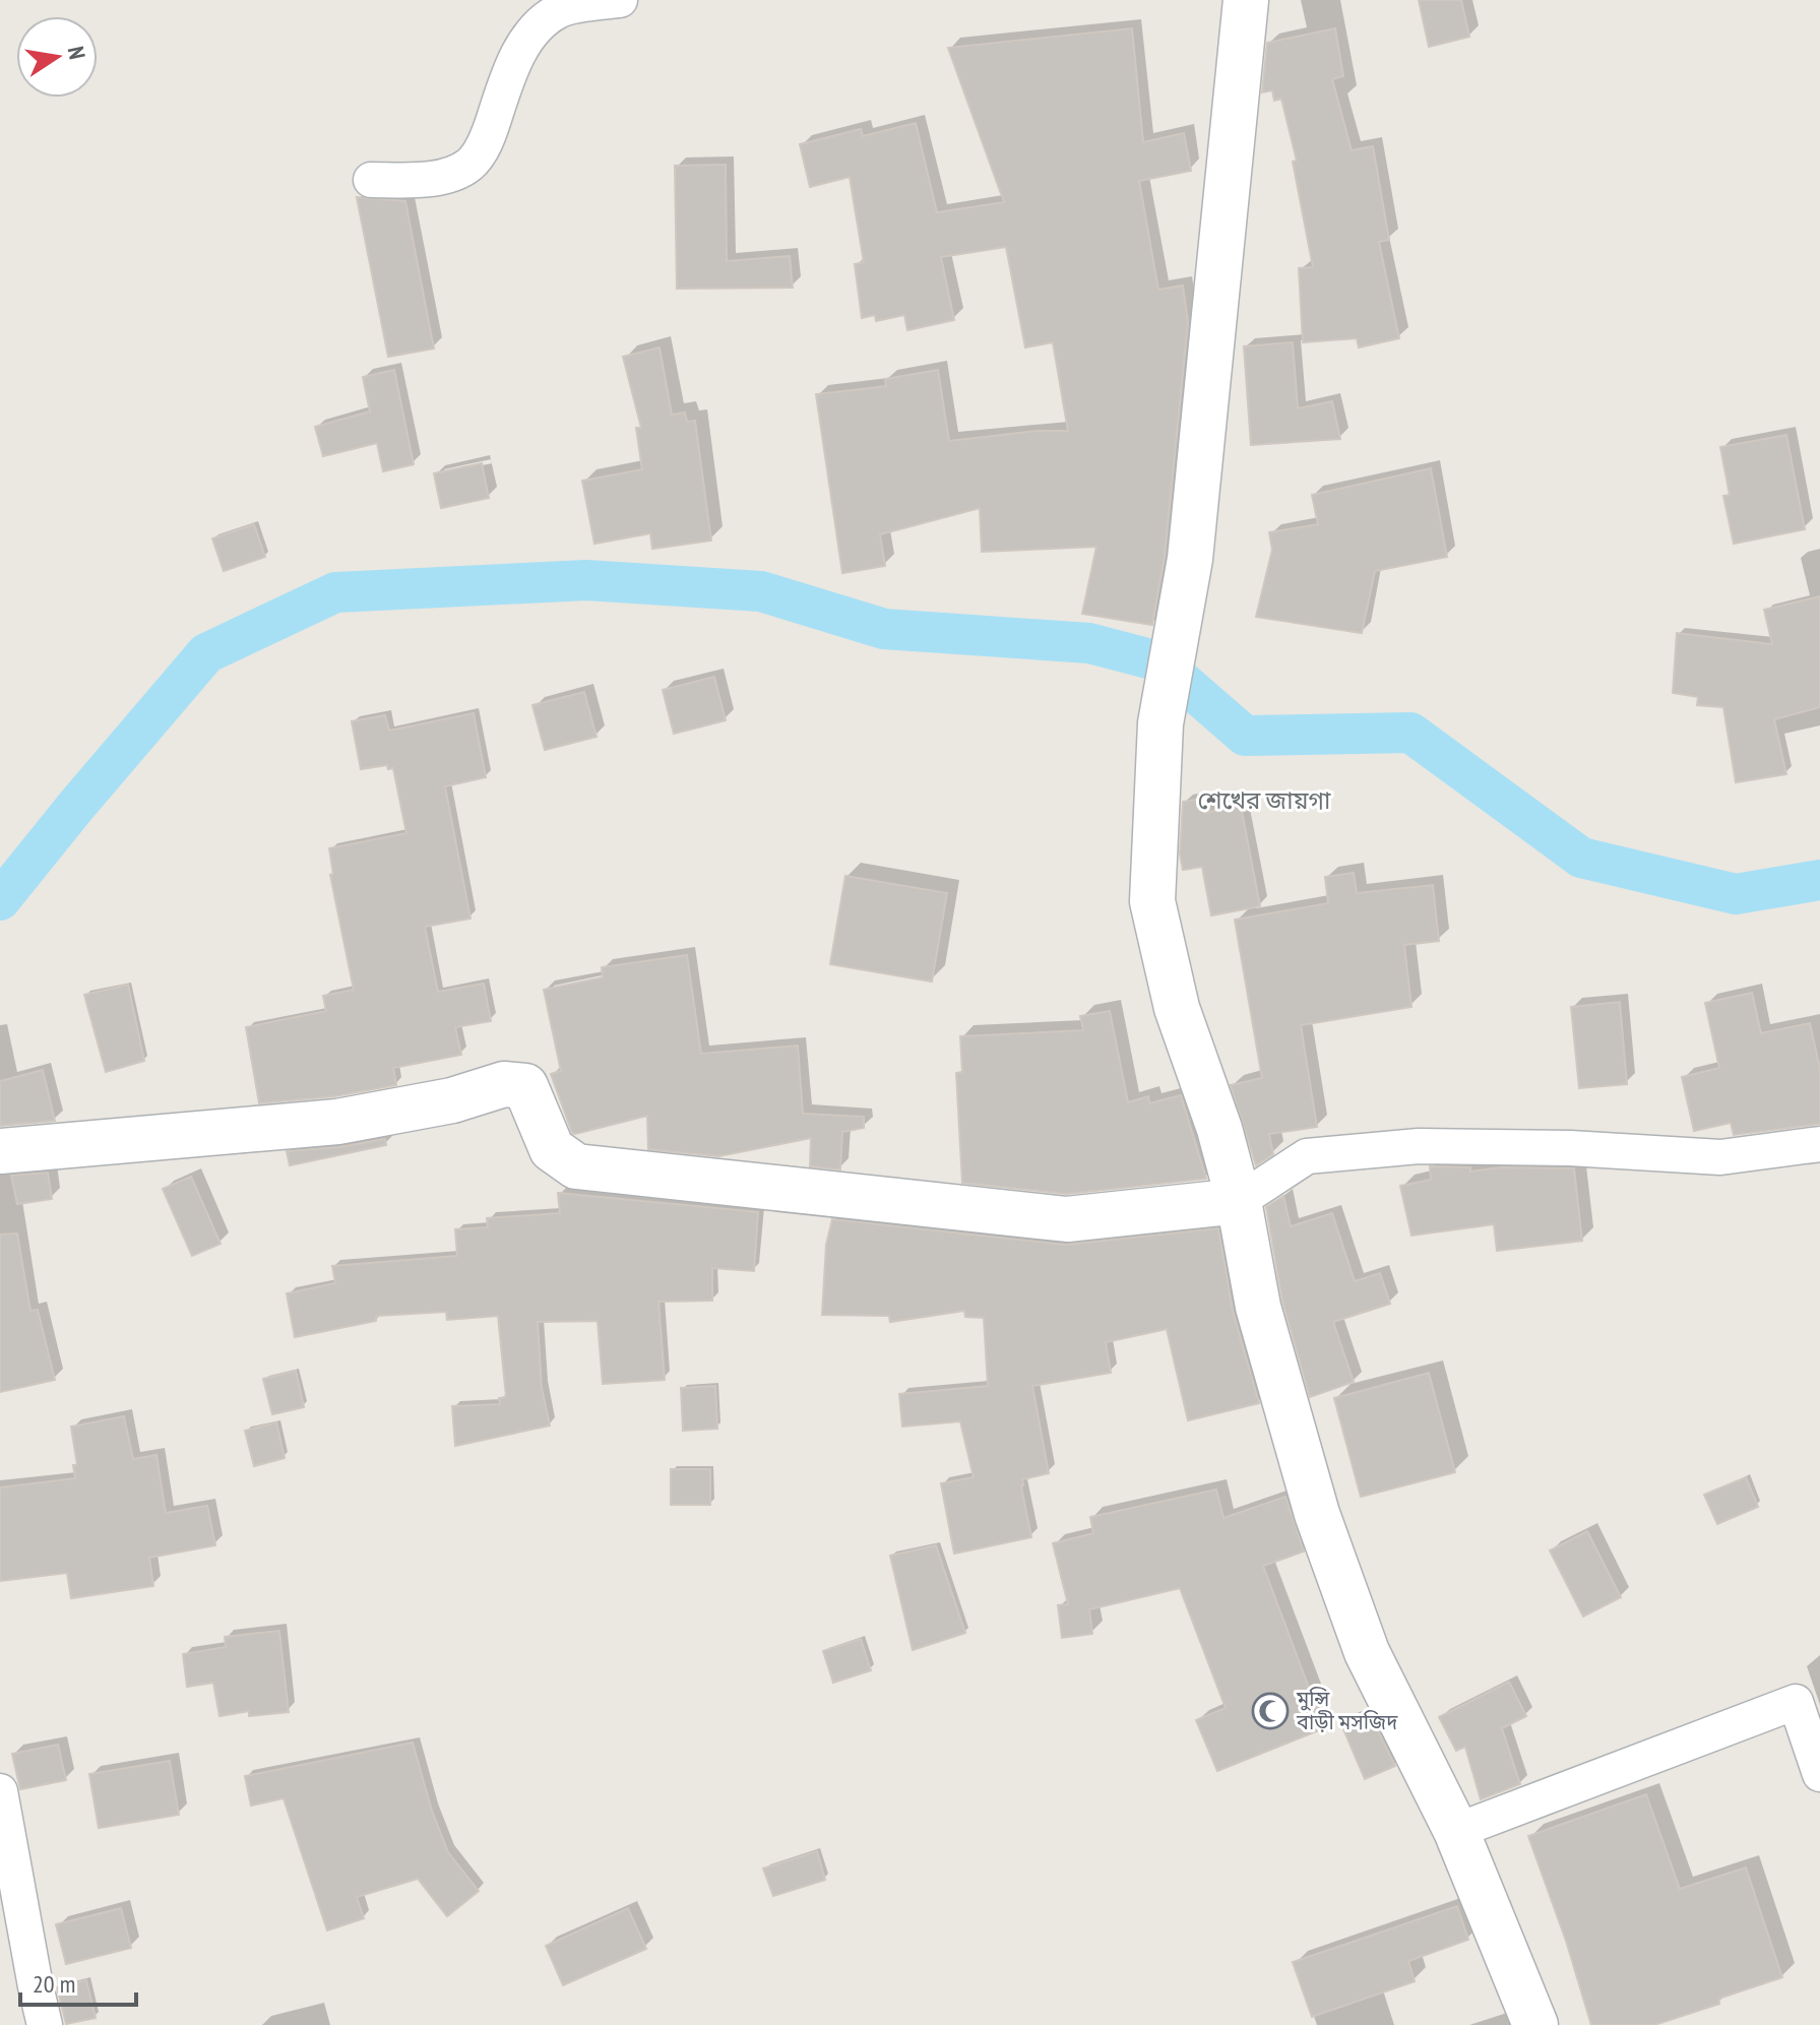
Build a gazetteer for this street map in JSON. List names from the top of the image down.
{
  "districts": ["শেখের জায়গা"],
  "places": {
    "mosque": ["মুন্সি বাড়ী মসজিদ"]
  },
  "scale_bar": "20 m",
  "north": "right"
}
